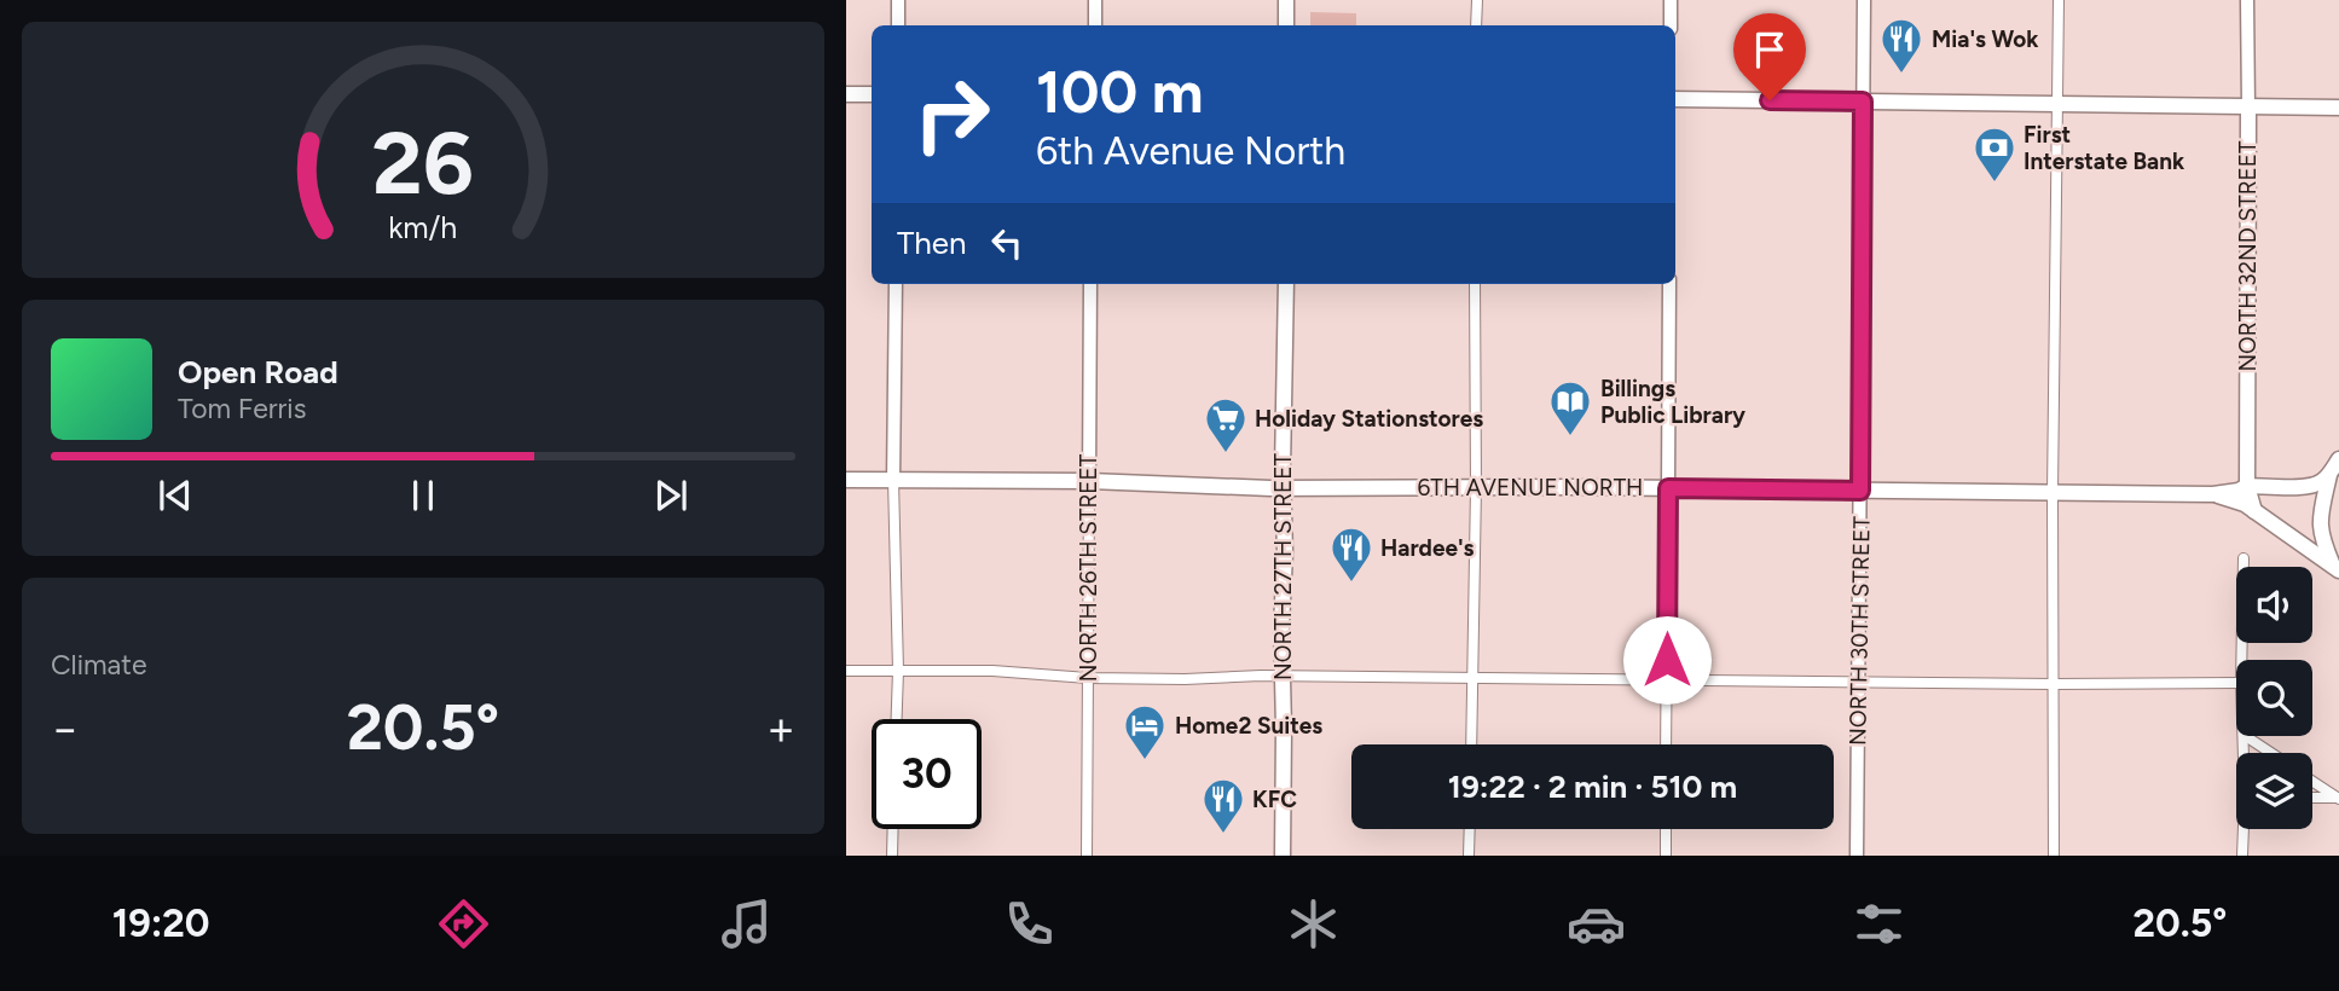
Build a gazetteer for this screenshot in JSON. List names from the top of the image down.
{
  "streets": {
    "main road": ["NORTH 32ND STREET", "6TH AVENUE NORTH", "NORTH 27TH STREET"],
    "street": ["NORTH 26TH STREET", "NORTH 30TH STREET"]
  },
  "crossings": [
    ["NORTH 32ND STREET", "6TH AVENUE NORTH"],
    ["6TH AVENUE NORTH", "NORTH 27TH STREET"],
    ["6TH AVENUE NORTH", "NORTH 26TH STREET"],
    ["6TH AVENUE NORTH", "NORTH 30TH STREET"]
  ],
  "places": {
    "restaurant": ["Mia's Wok", "Hardee's", "KFC"],
    "bank": ["First Interstate Bank"],
    "library": ["Billings Public Library"],
    "supermarket": ["Holiday Stationstores"],
    "hotel": ["Home2 Suites"]
  },
  "page": {
    "turn": ["100 m", "6th Avenue North"],
    "then": "Then",
    "song": ["Open Road", "Tom Ferris"],
    "tile": "Climate",
    "heat": ["−", "20.5°", "+"],
    "limit": "30",
    "trip": "19:22 · 2 min · 510 m",
    "tabs": ["19:20", "20.5°"],
    "gauge": ["26", "km/h"]
  }
}
